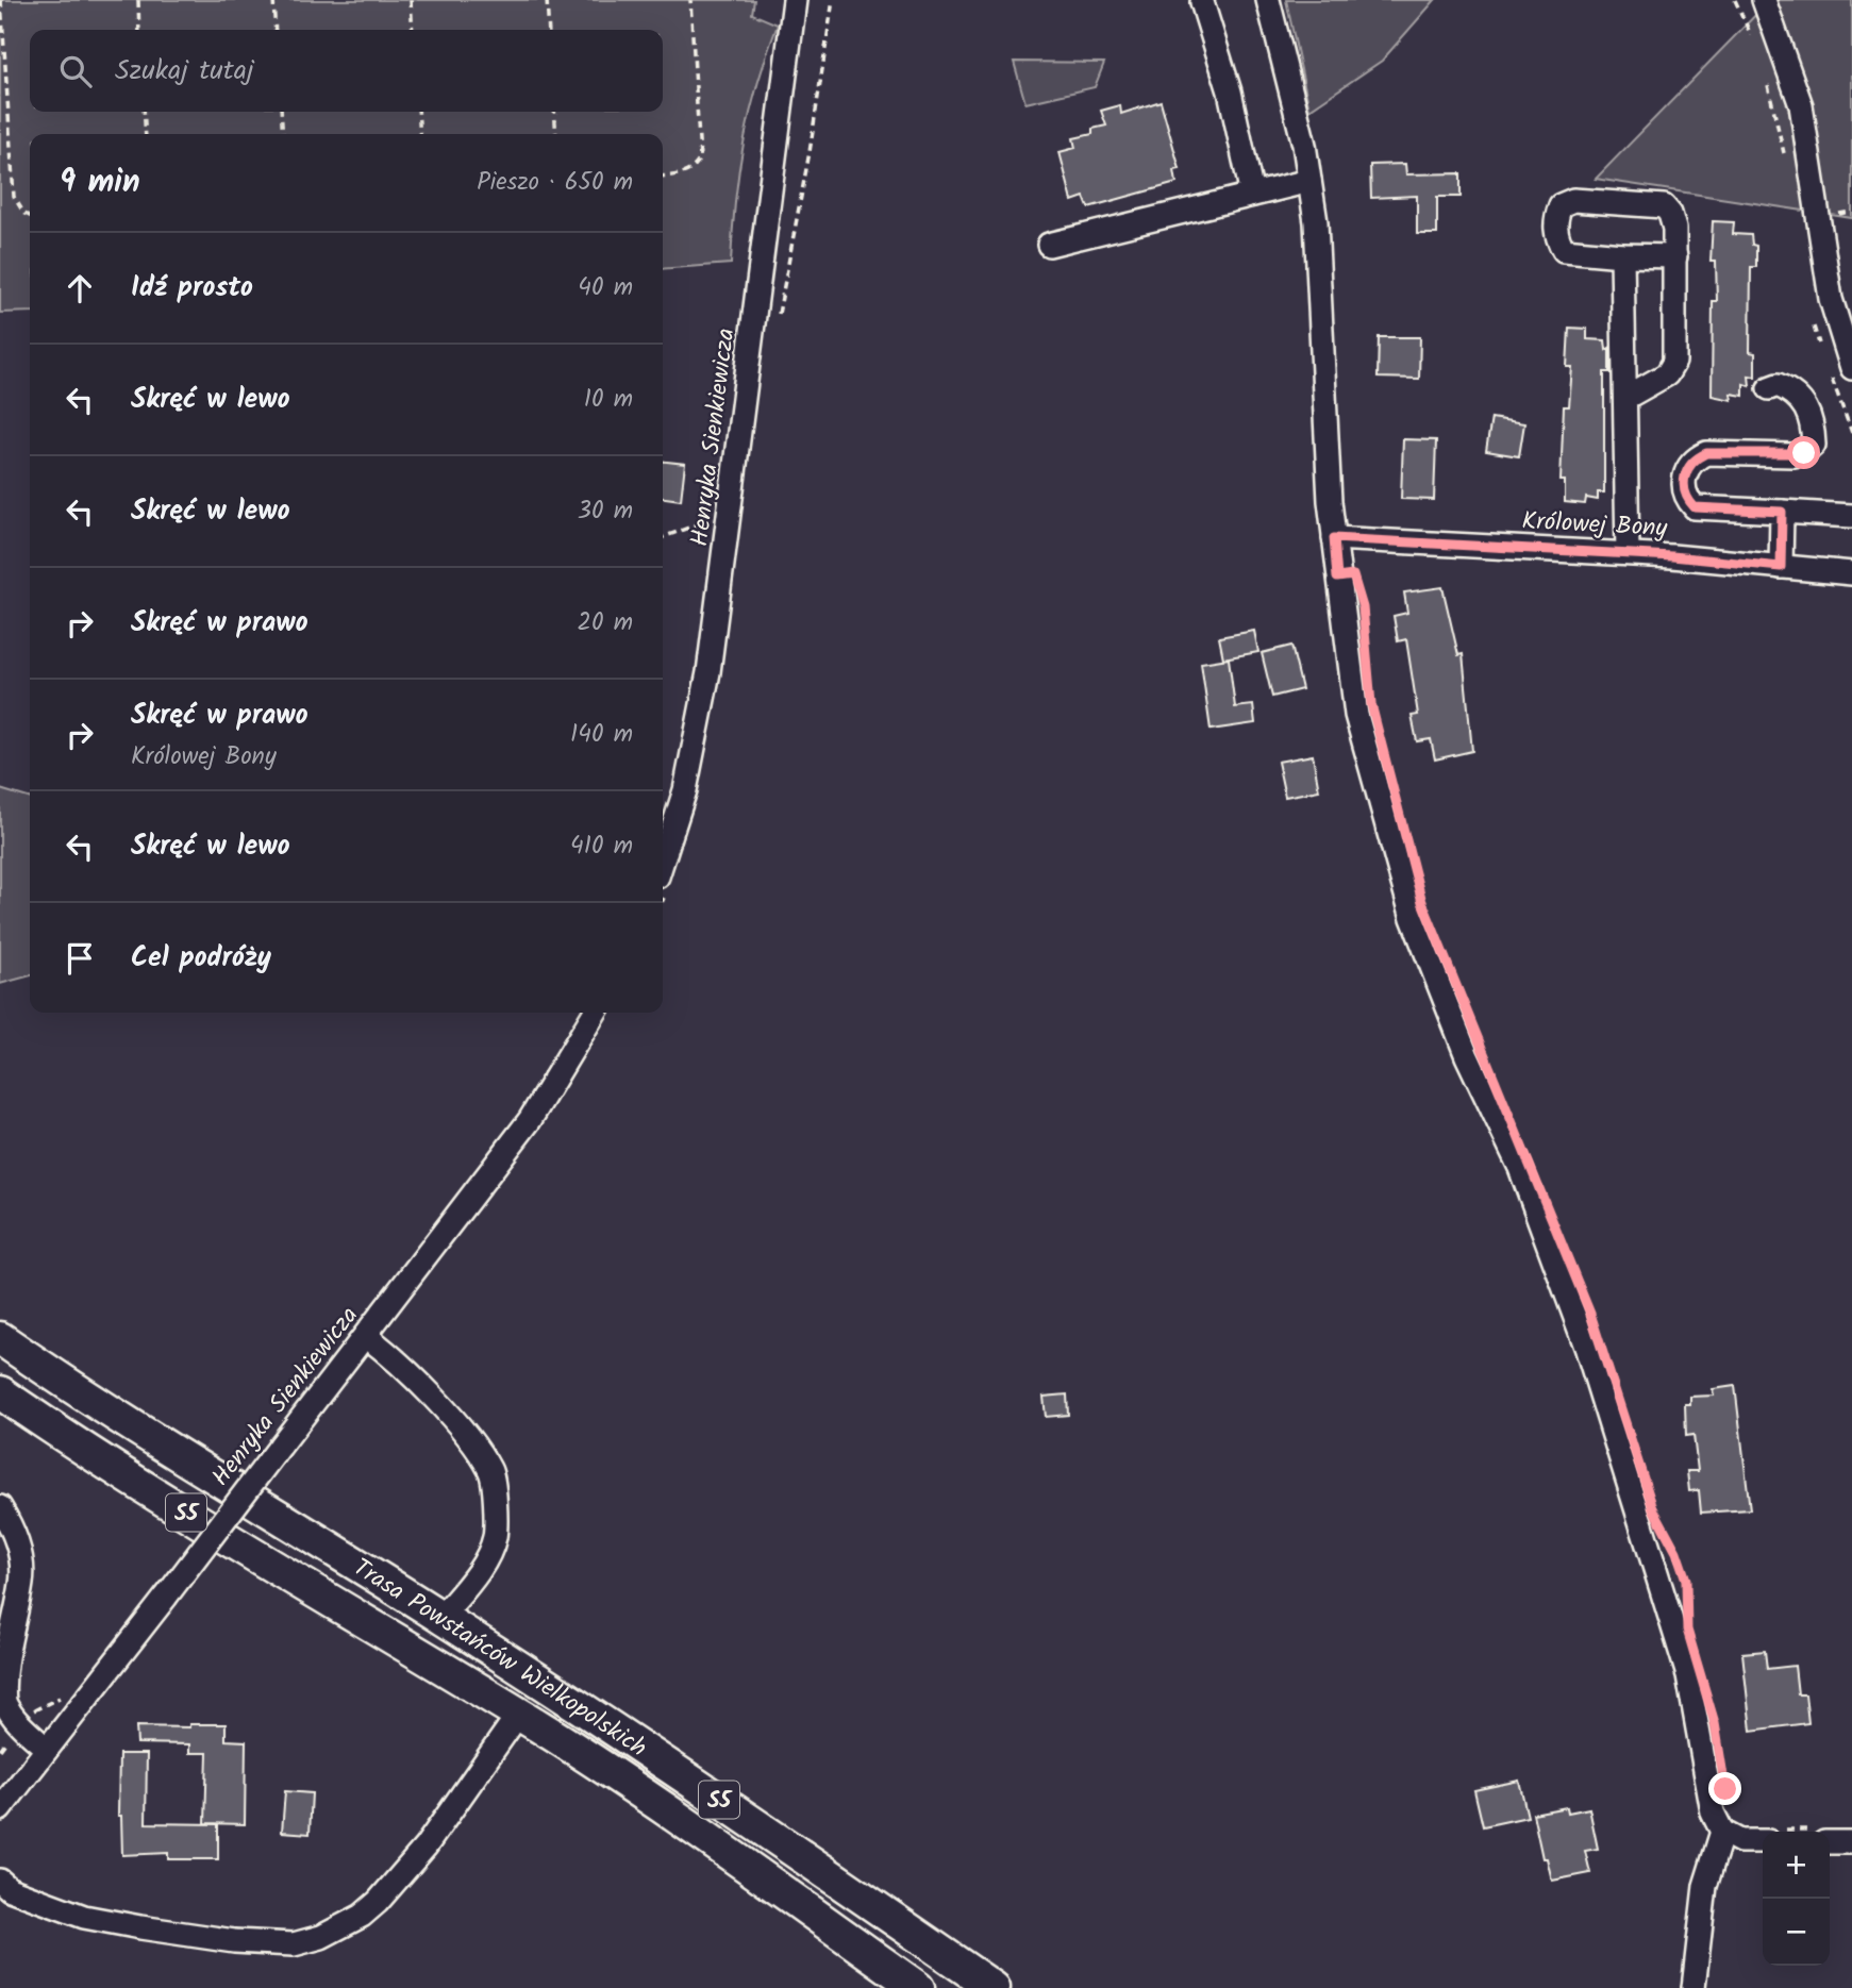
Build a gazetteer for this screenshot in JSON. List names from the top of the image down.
{
  "streets": {
    "highway": ["S5", "Trasa Powstańców Wielkopolskich"],
    "street": ["Henryka Sienkiewicza", "Królowej Bony"]
  },
  "page": {
    "search": "Szukaj tutaj",
    "heading": ["9 min", "Pieszo · 650 m"],
    "list": [
      ["Idź prosto", "40 m"],
      ["Skręć w lewo", "10 m"],
      ["Skręć w lewo", "30 m"],
      ["Skręć w prawo", "20 m"],
      ["Skręć w prawo", "Królowej Bony", "140 m"],
      ["Skręć w lewo", "410 m"],
      "Cel podróży"
    ],
    "map_buttons": ["+", "−"]
  }
}
